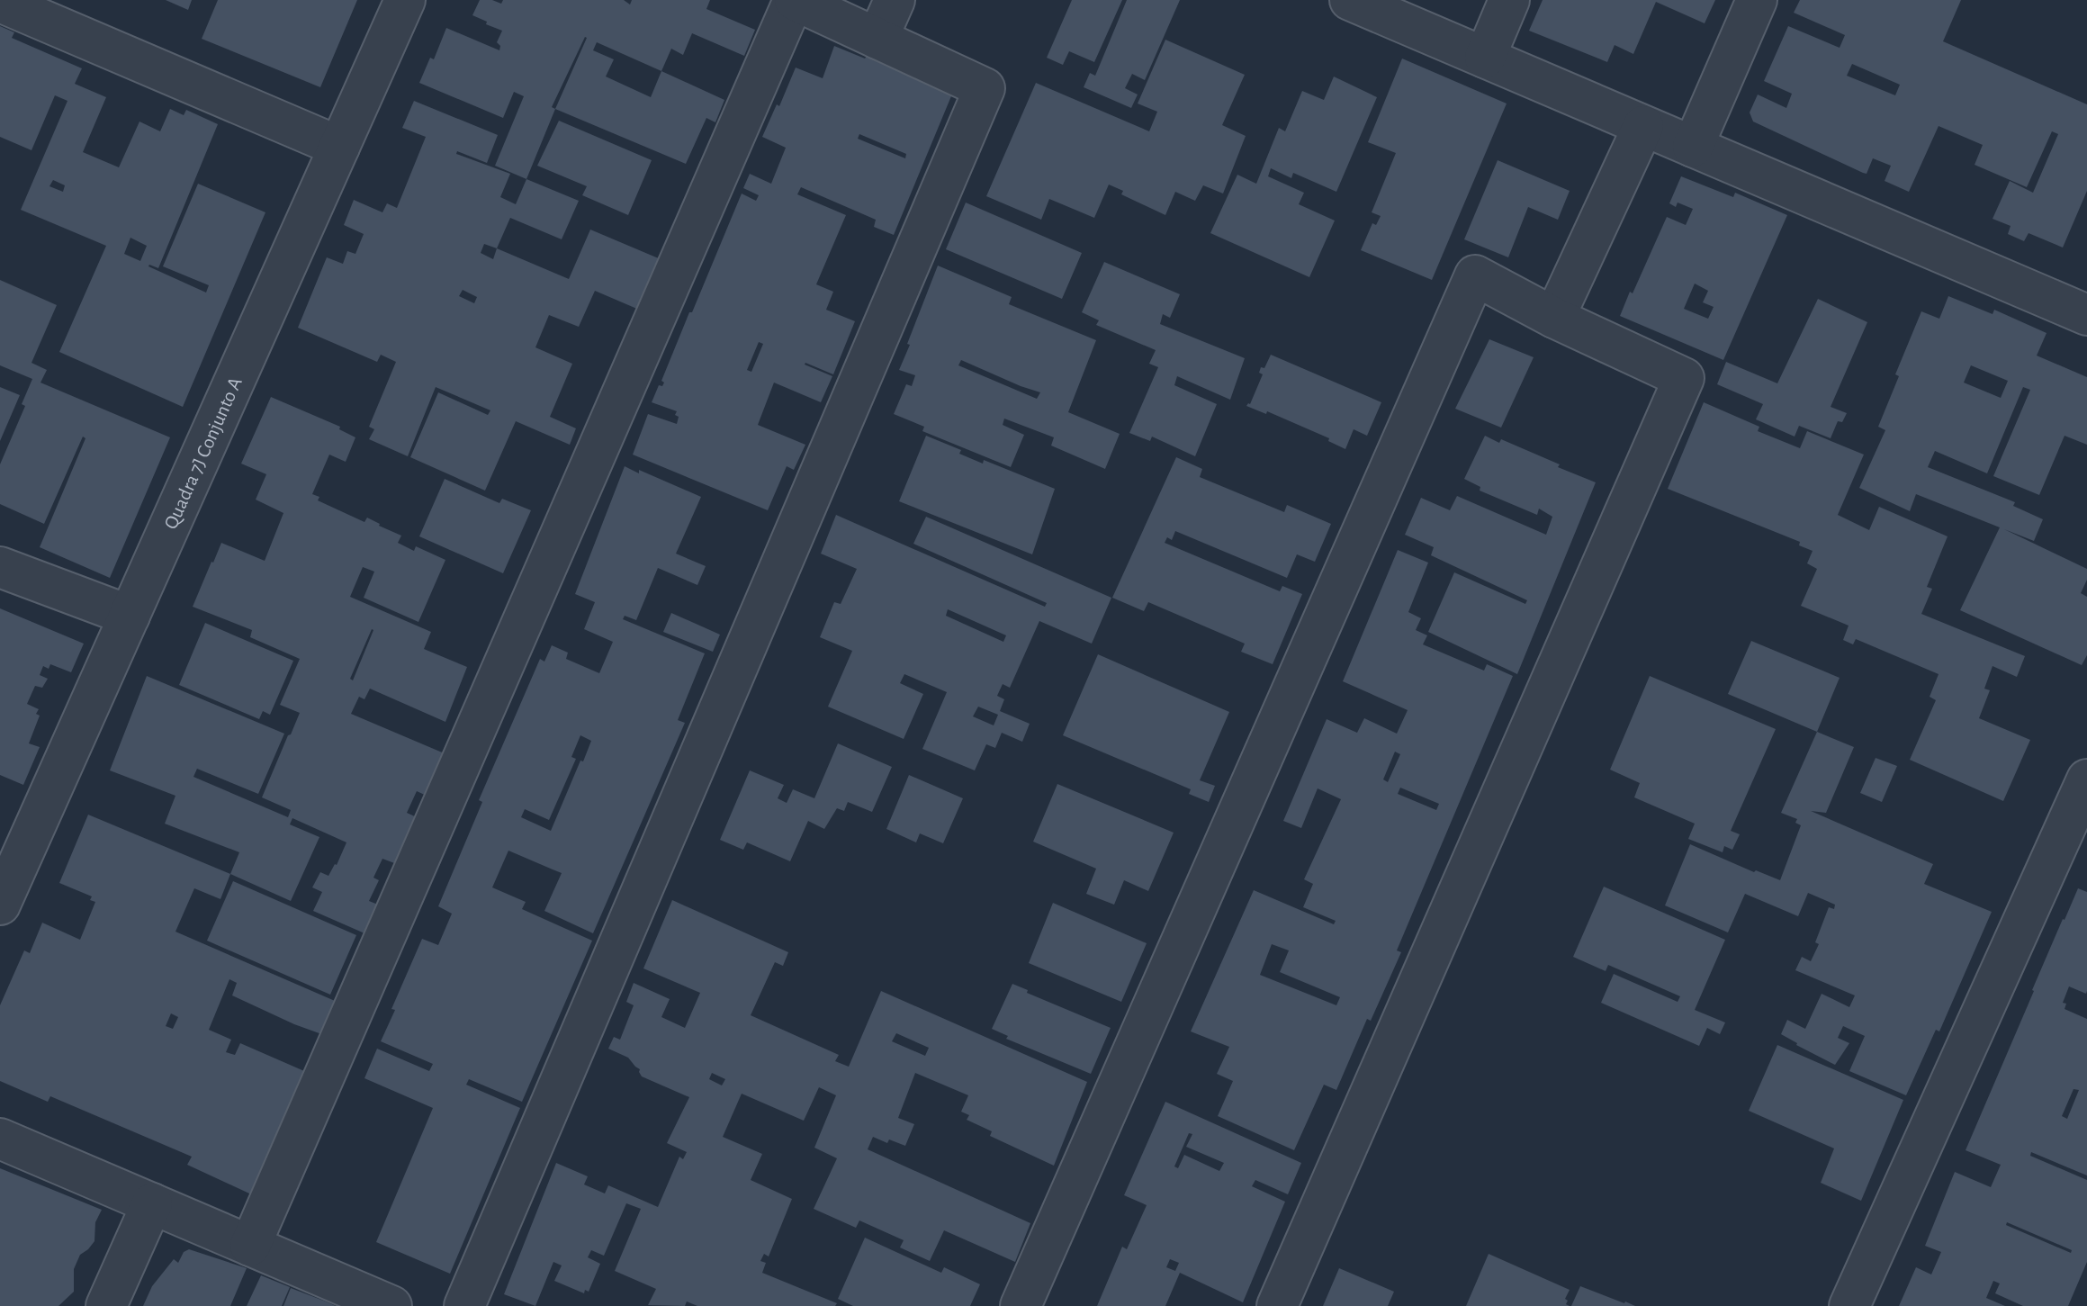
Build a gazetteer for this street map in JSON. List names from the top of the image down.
{
  "streets": {
    "street": ["Quadra 7J Conjunto A"]
  }
}
